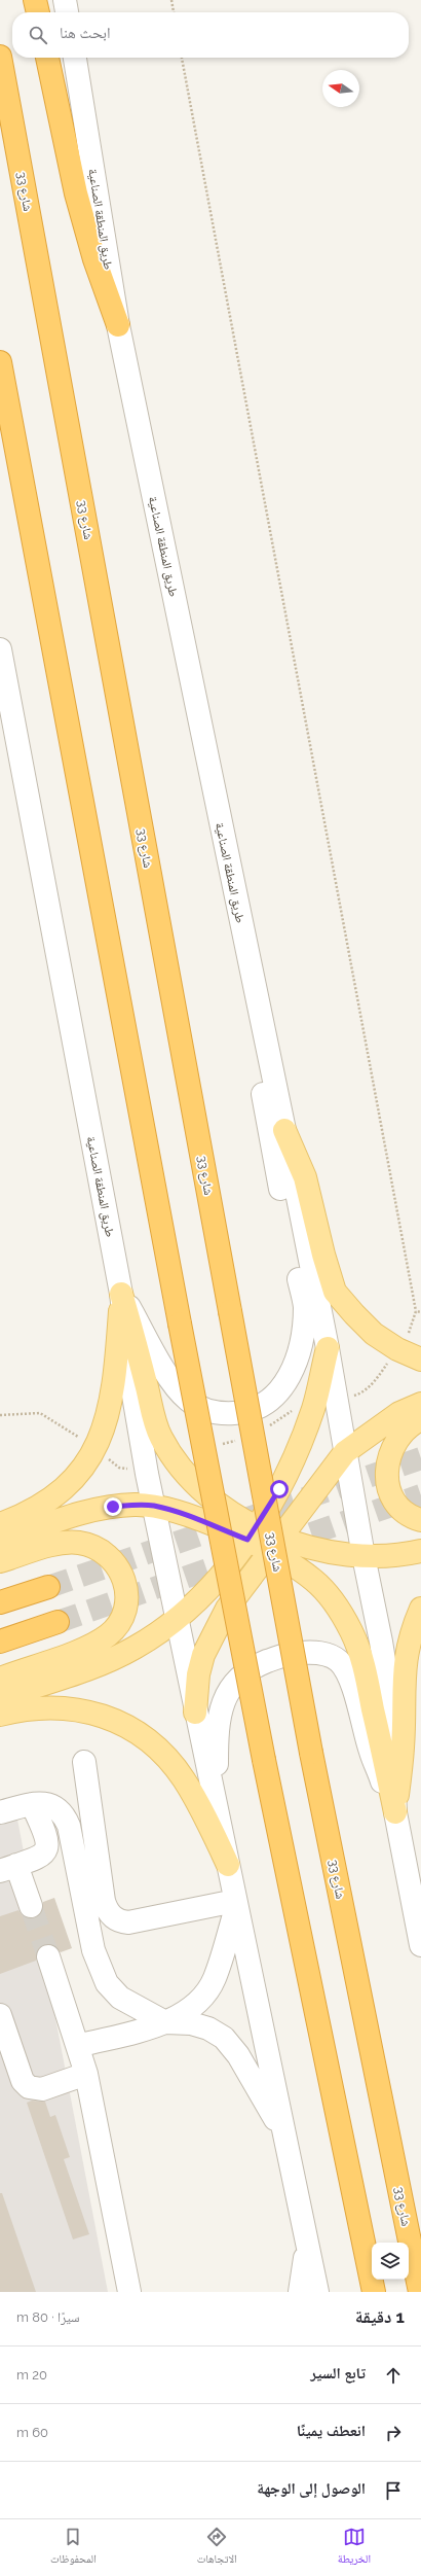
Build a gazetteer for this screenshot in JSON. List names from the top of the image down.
{
  "streets": {
    "highway": ["شارع 33"],
    "street": ["طريق المنطقة الصناعية"]
  },
  "north": "left",
  "page": {
    "search": "ابحث هنا",
    "heading": ["1 دقيقة", "سيرًا · 80 m"],
    "list": [
      ["تابع السير", "20 m"],
      ["انعطف يمينًا", "60 m"],
      "الوصول إلى الوجهة"
    ],
    "nav": ["الخريطة", "الاتجاهات", "المحفوظات"]
  }
}
